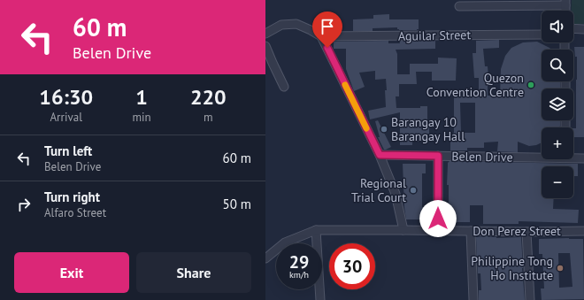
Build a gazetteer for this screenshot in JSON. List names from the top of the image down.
{
  "streets": {
    "street": ["Aguilar Street", "Belen Drive", "Don Perez Street"]
  },
  "places": [
    "Quezon Convention Centre",
    "Barangay 10 Barangay Hall",
    "Regional Trial Court",
    "Philippine Tong Ho Institute"
  ],
  "page": {
    "turn": ["60 m", "Belen Drive"],
    "map_buttons": ["+", "−"],
    "eta": [
      "16:30",
      "Arrival",
      "1",
      "min",
      "220",
      "m"
    ],
    "list": [
      {
        "name": "Turn left",
        "note": "Belen Drive",
        "value": "60 m"
      },
      {
        "name": "Turn right",
        "note": "Alfaro Street",
        "value": "50 m"
      }
    ],
    "speed": "29 km/h",
    "limit": "30",
    "buttons": ["Exit", "Share"]
  }
}
